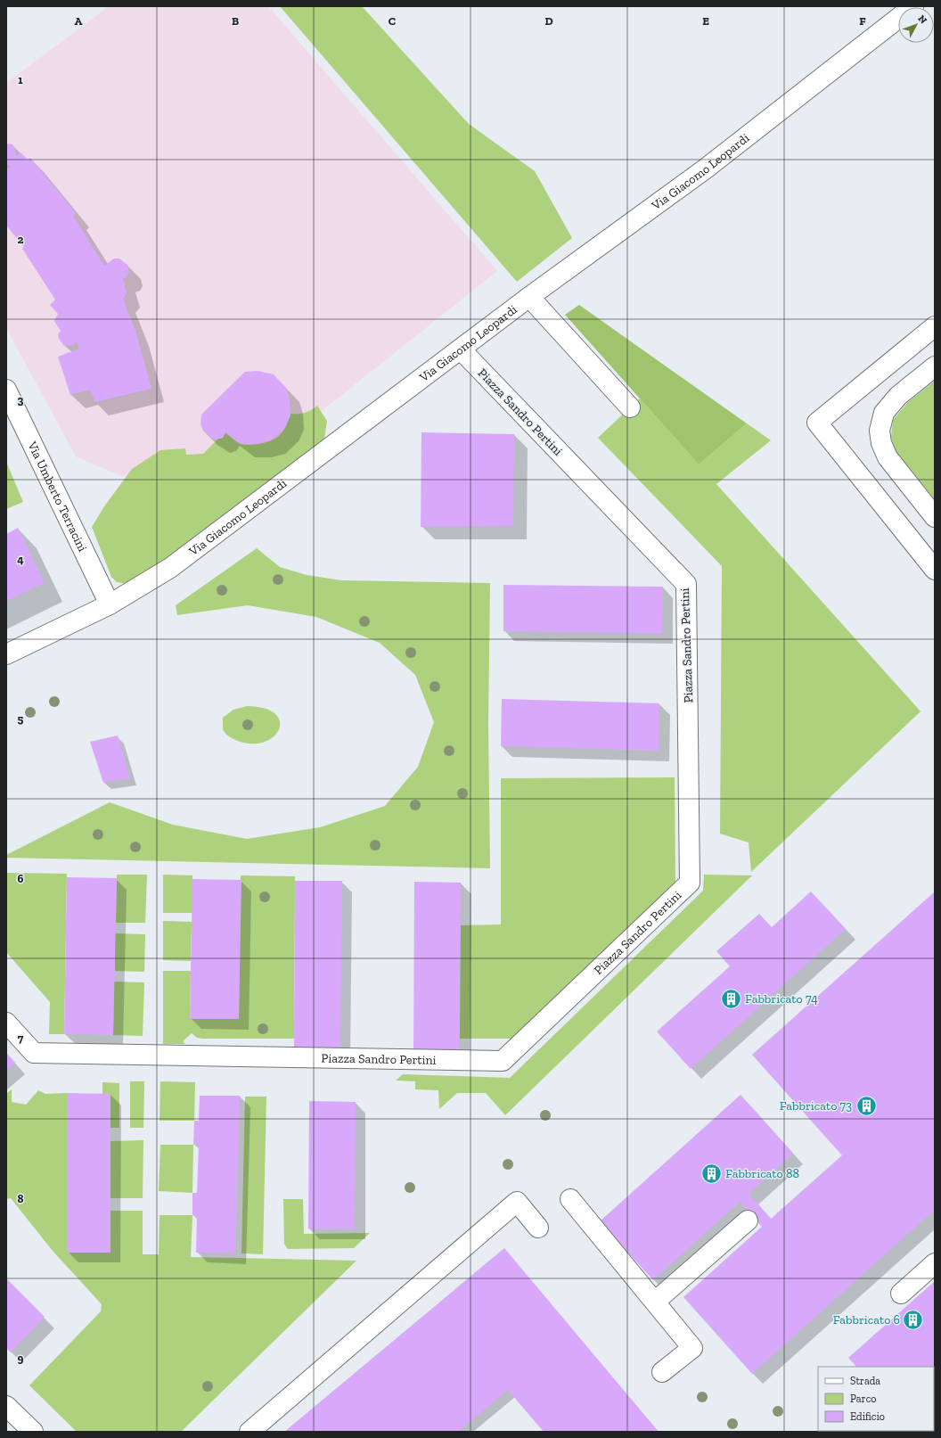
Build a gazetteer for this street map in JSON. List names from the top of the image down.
{
  "streets": {
    "street": ["Via Giacomo Leopardi", "Piazza Sandro Pertini", "Via Umberto Terracini"]
  },
  "crossings": [
    ["Via Giacomo Leopardi", "Piazza Sandro Pertini"],
    ["Via Giacomo Leopardi", "Via Umberto Terracini"]
  ],
  "places": {
    "building": [
      "Fabbricato 74",
      "Fabbricato 73",
      "Fabbricato 88",
      "Fabbricato 6"
    ]
  },
  "legend": ["Strada", "Parco", "Edificio"],
  "north": "top right",
  "grid": {
    "columns": [
      "A",
      "B",
      "C",
      "D",
      "E",
      "F"
    ],
    "rows": [
      "1",
      "2",
      "3",
      "4",
      "5",
      "6",
      "7",
      "8",
      "9"
    ]
  }
}
